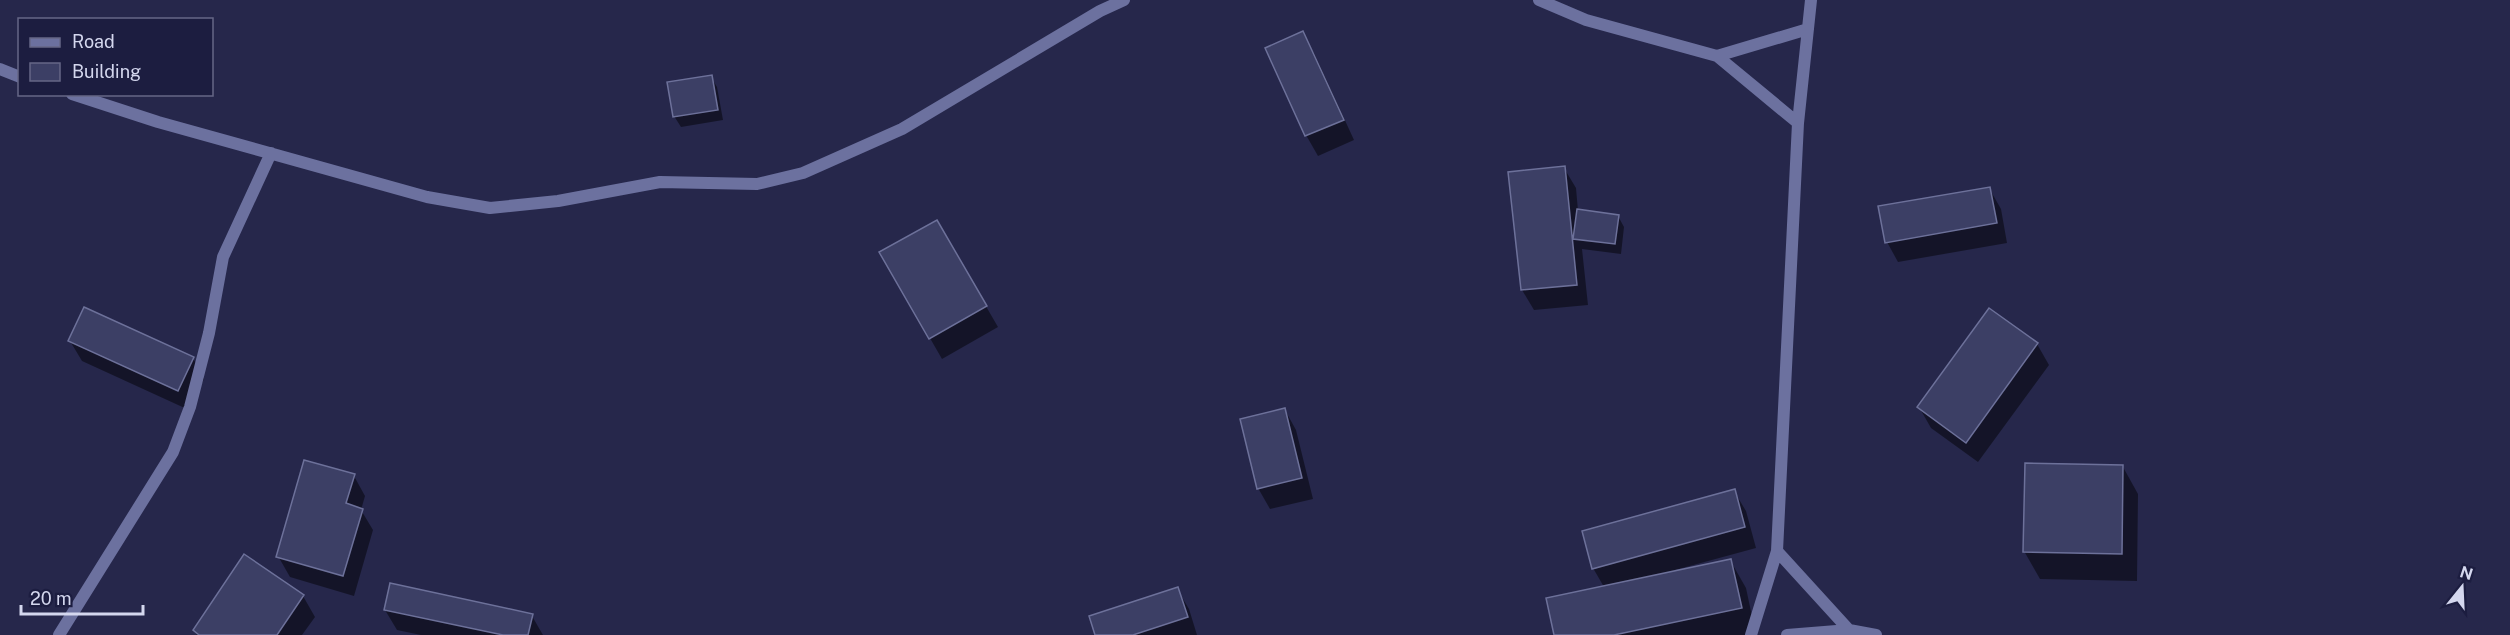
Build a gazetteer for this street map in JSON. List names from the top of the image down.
{
  "legend": ["Road", "Building"],
  "scale_bar": "20 m",
  "north": "top"
}
